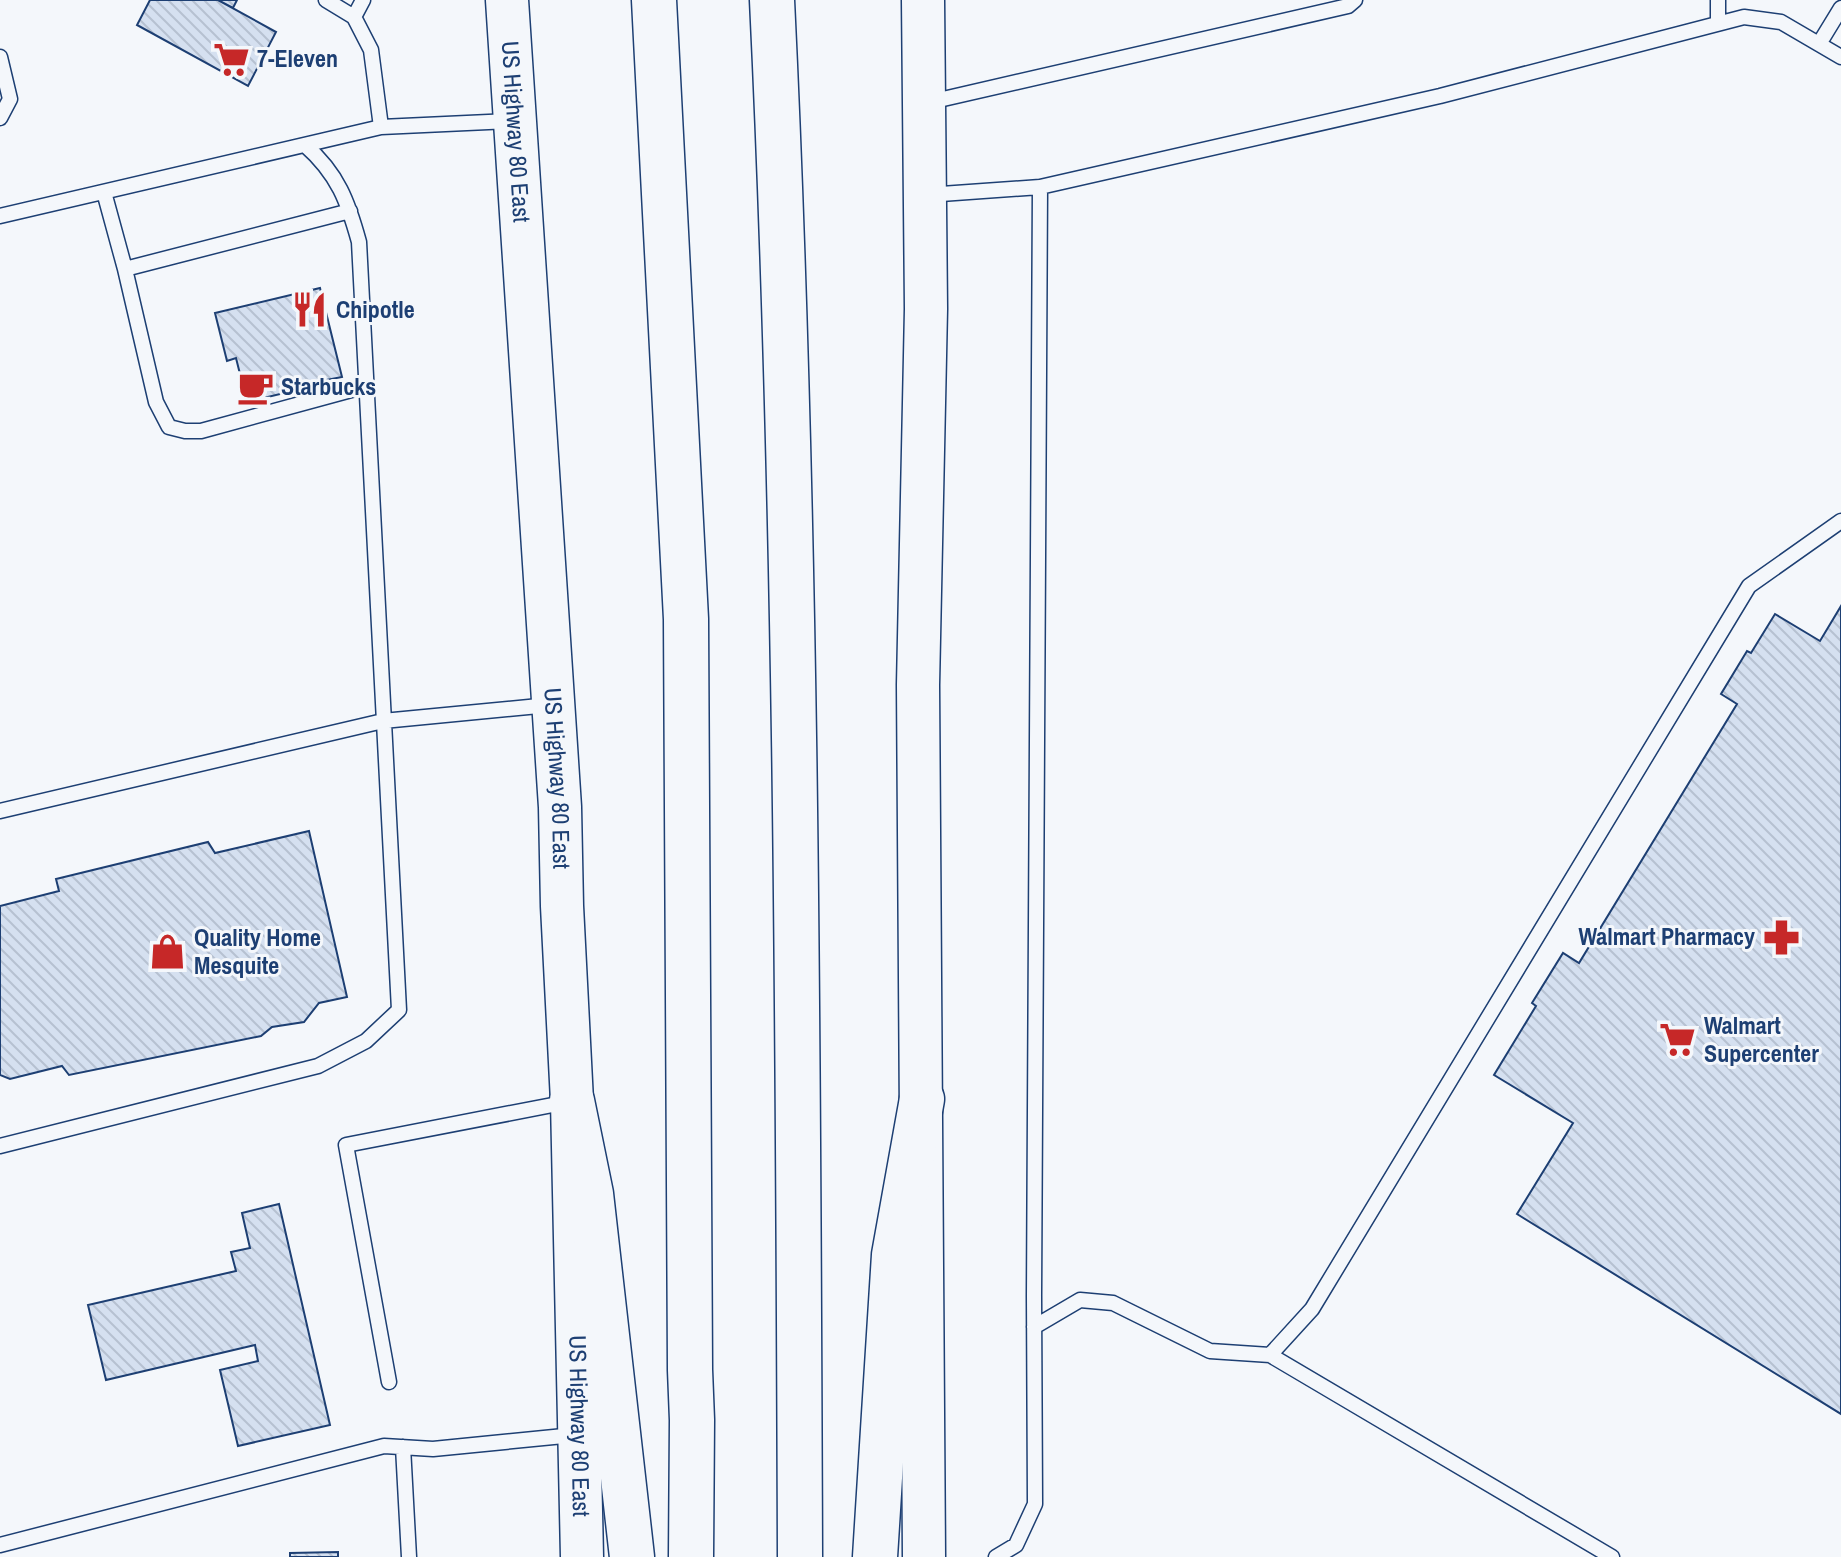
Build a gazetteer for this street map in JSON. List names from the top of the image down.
{
  "streets": {
    "main road": ["US Highway 80 East"]
  },
  "places": {
    "supermarket": ["7-Eleven", "Walmart Supercenter"],
    "restaurant": ["Chipotle"],
    "cafe": ["Starbucks"],
    "pharmacy": ["Walmart Pharmacy"],
    "shop": ["Quality Home Mesquite"]
  }
}
